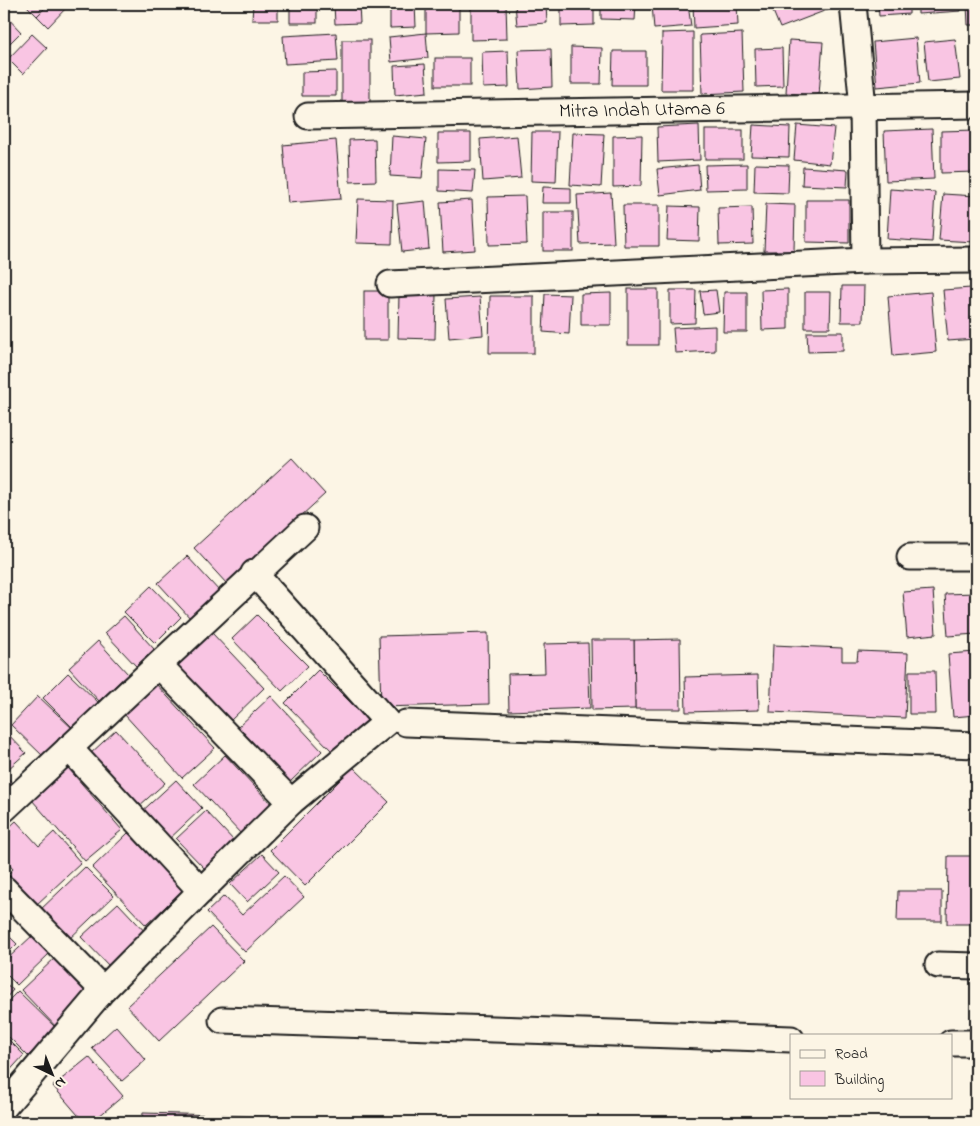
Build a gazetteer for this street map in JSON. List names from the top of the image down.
{
  "streets": {
    "street": ["Mitra Indah Utama 6"]
  },
  "legend": ["Road", "Building"],
  "north": "bottom right"
}
